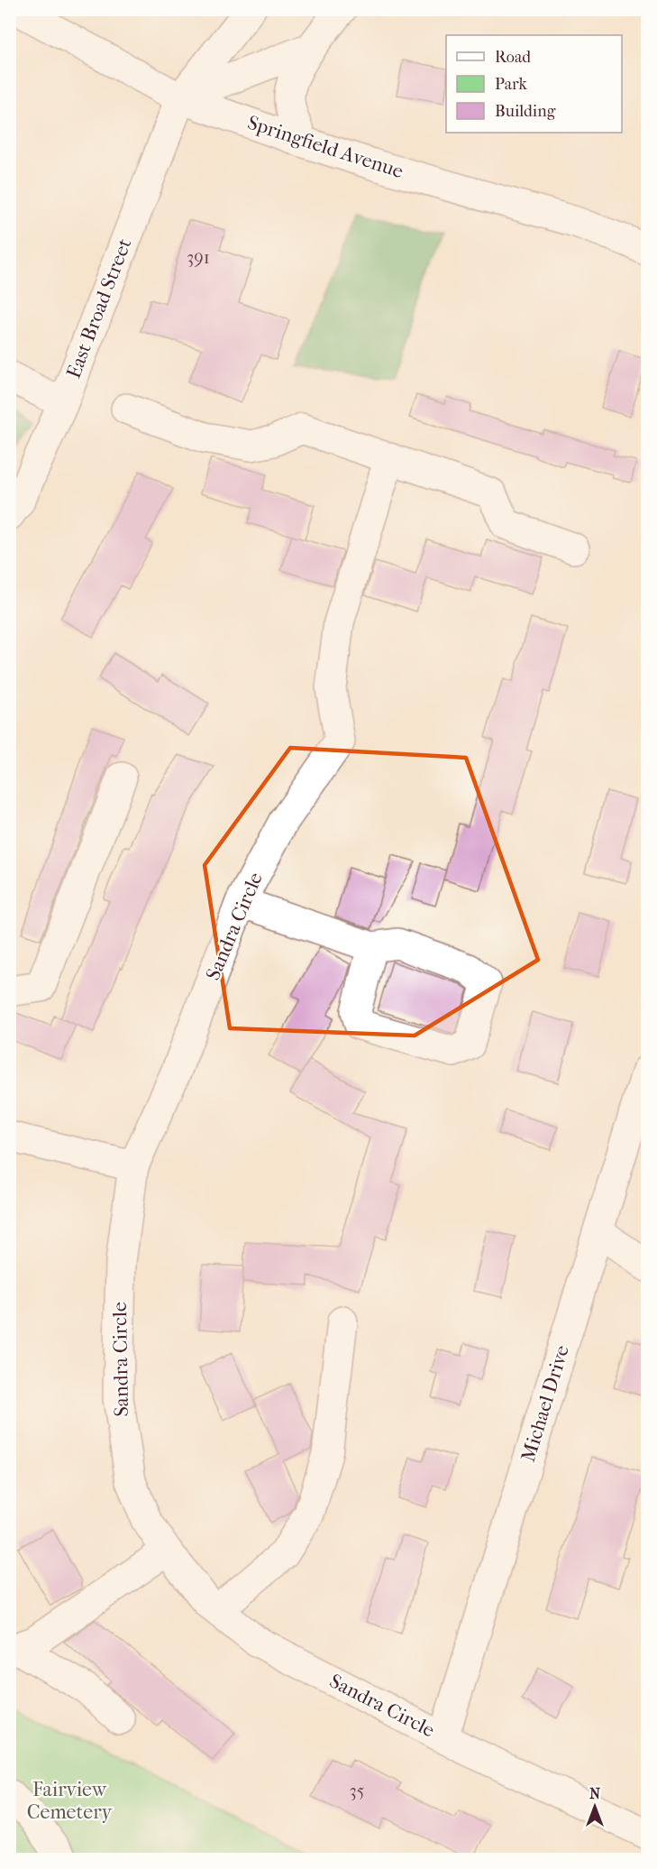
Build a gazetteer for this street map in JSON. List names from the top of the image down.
{
  "streets": {
    "street": [
      "Springfield Avenue",
      "East Broad Street",
      "Sandra Circle",
      "Michael Drive"
    ]
  },
  "crossings": [
    ["Springfield Avenue", "East Broad Street"],
    ["Sandra Circle", "Michael Drive"]
  ],
  "parks": ["Fairview Cemetery"],
  "house_numbers": ["391", "35"],
  "legend": ["Road", "Park", "Building"],
  "north": "top"
}
